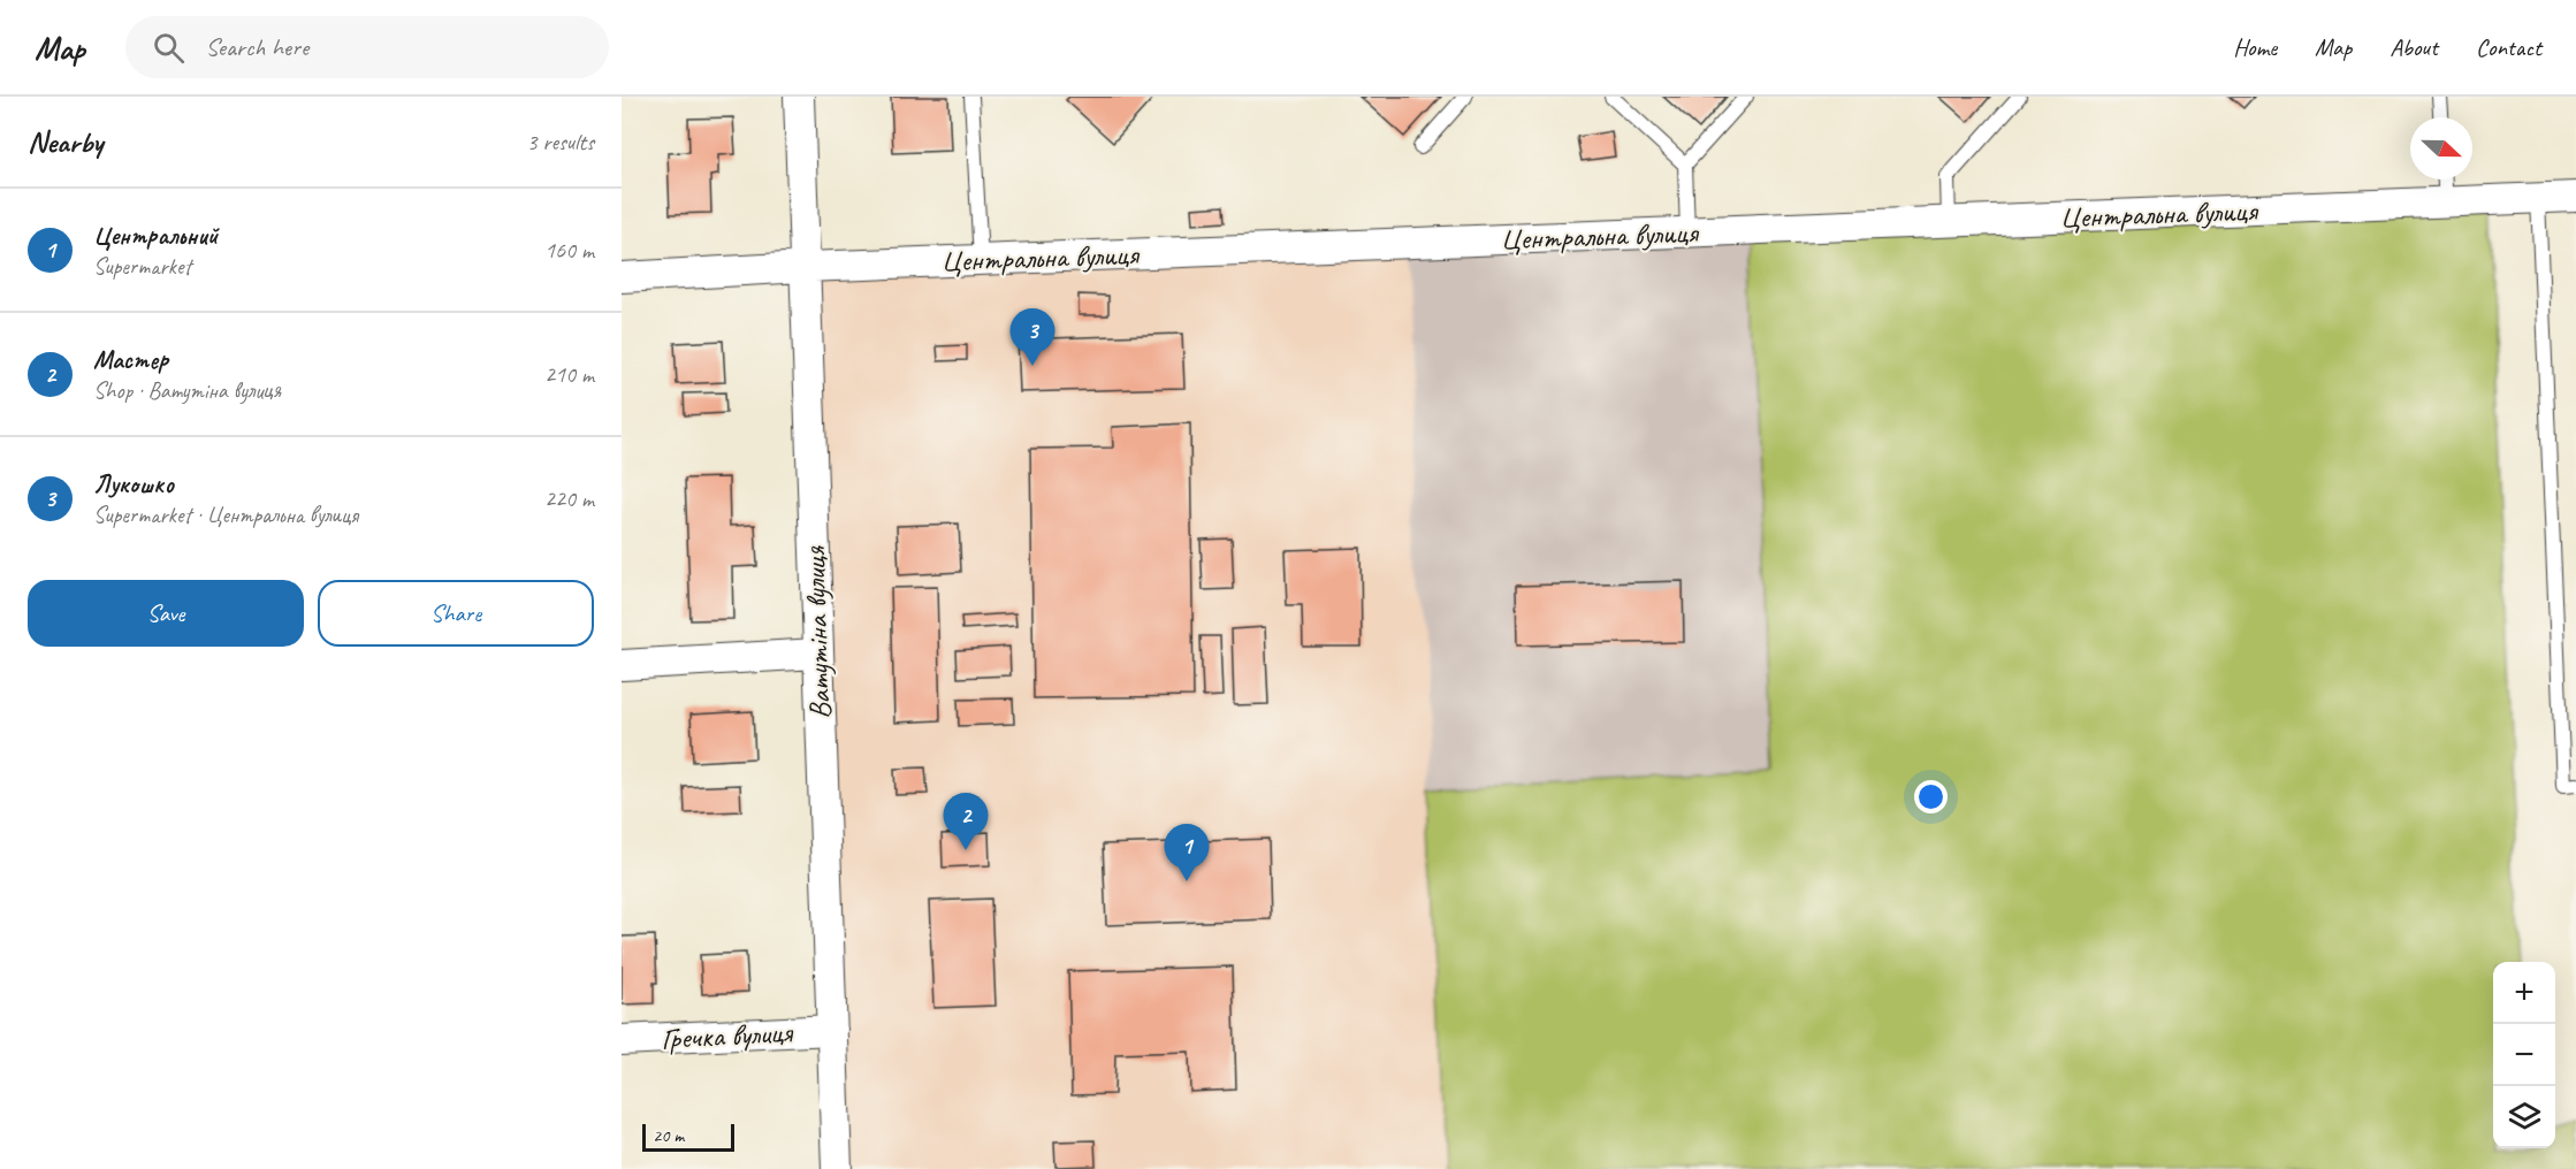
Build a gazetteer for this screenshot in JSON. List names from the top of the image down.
{
  "streets": {
    "street": ["Центральна вулиця", "Ватутіна вулиця", "Гречка вулиця"]
  },
  "crossings": [
    ["Центральна вулиця", "Ватутіна вулиця"],
    ["Ватутіна вулиця", "Гречка вулиця"]
  ],
  "scale_bar": "20 m",
  "north": "right",
  "page": {
    "header": "Map",
    "search": "Search here",
    "nav": [
      "Home",
      "Map",
      "About",
      "Contact"
    ],
    "heading": ["Nearby", "3 results"],
    "list": [
      {
        "mark": "1",
        "name": "Центральний",
        "note": "Supermarket",
        "value": "160 m"
      },
      {
        "mark": "2",
        "name": "Мастер",
        "note": "Shop · Ватутіна вулиця",
        "value": "210 m"
      },
      {
        "mark": "3",
        "name": "Лукошко",
        "note": "Supermarket · Центральна вулиця",
        "value": "220 m"
      }
    ],
    "pins": ["3", "2", "1"],
    "buttons": ["Save", "Share"],
    "map_buttons": ["+", "−"],
    "scale": "20 m"
  }
}
